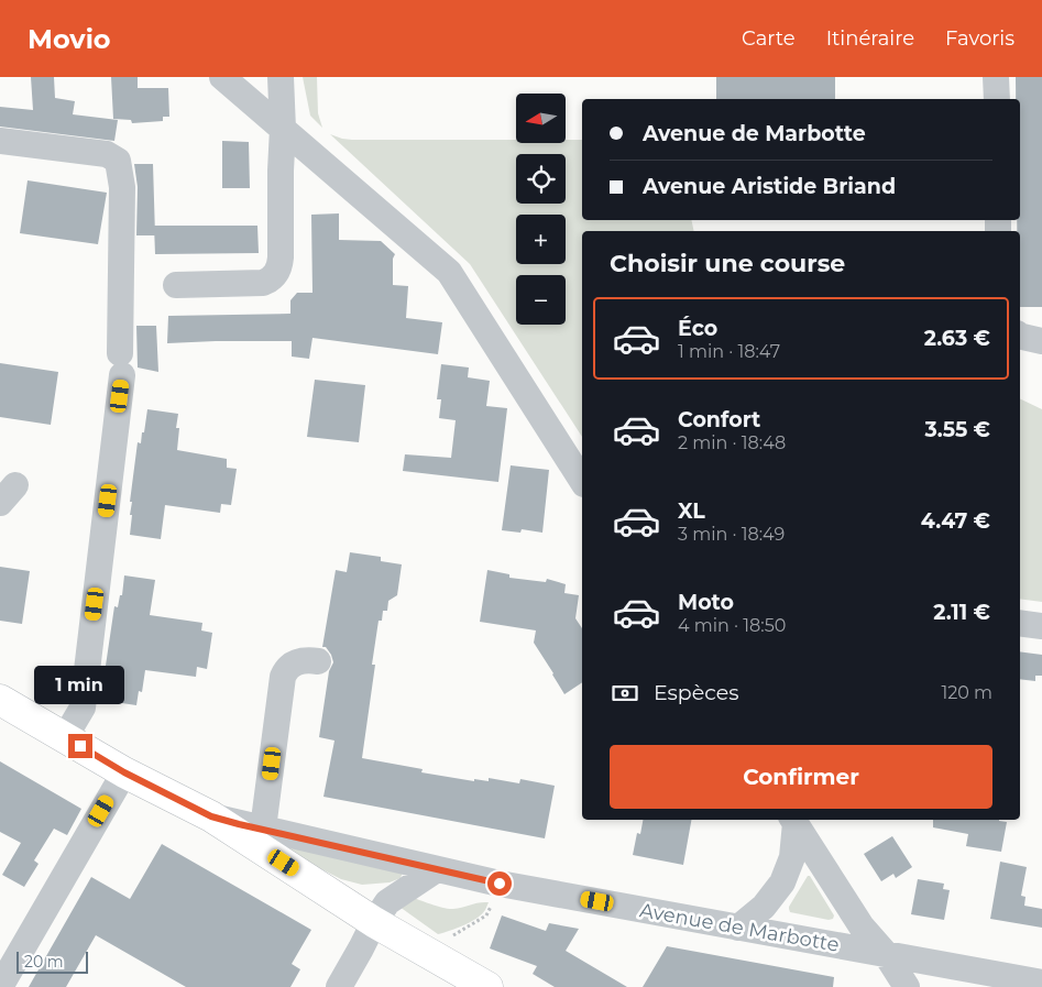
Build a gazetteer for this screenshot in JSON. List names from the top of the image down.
{
  "streets": {
    "street": ["Avenue de Marbotte"]
  },
  "scale_bar": "20 m",
  "north": "left",
  "page": {
    "header": "Movio",
    "nav": ["Carte", "Itinéraire", "Favoris"],
    "map_buttons": ["+", "−"],
    "banner": ["Avenue de Marbotte", "Avenue Aristide Briand"],
    "heading": "Choisir une course",
    "list": [
      {
        "name": "Éco",
        "note": "1 min · 18:47",
        "value": "2.63 €"
      },
      {
        "name": "Confort",
        "note": "2 min · 18:48",
        "value": "3.55 €"
      },
      {
        "name": "XL",
        "note": "3 min · 18:49",
        "value": "4.47 €"
      },
      {
        "name": "Moto",
        "note": "4 min · 18:50",
        "value": "2.11 €"
      }
    ],
    "pay": ["Espèces", "120 m"],
    "bubble": "1 min",
    "buttons": "Confirmer",
    "scale": "20 m"
  }
}
